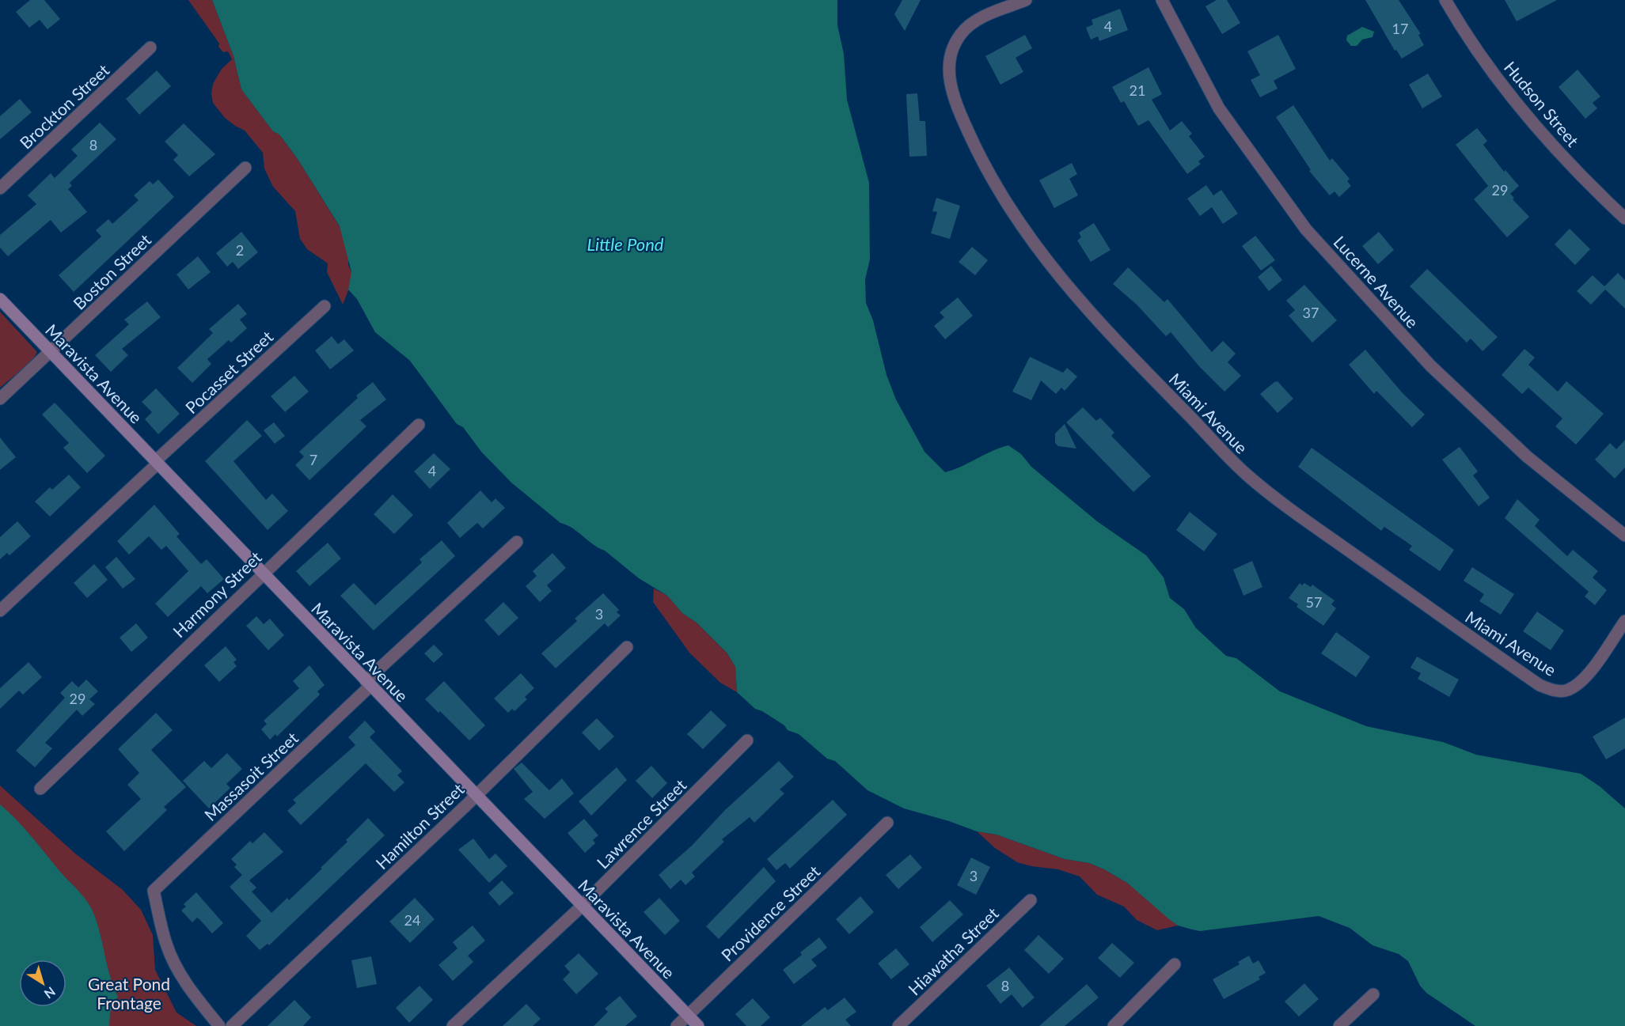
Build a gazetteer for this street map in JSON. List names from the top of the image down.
{
  "streets": {
    "main road": ["Maravista Avenue"],
    "street": [
      "Hudson Street",
      "Brockton Street",
      "Boston Street",
      "Lucerne Avenue",
      "Pocasset Street",
      "Miami Avenue",
      "Harmony Street",
      "Massasoit Street",
      "Lawrence Street",
      "Hamilton Street",
      "Providence Street",
      "Hiawatha Street"
    ]
  },
  "crossings": [
    ["Boston Street", "Maravista Avenue"],
    ["Pocasset Street", "Maravista Avenue"],
    ["Maravista Avenue", "Harmony Street"],
    ["Maravista Avenue", "Massasoit Street"],
    ["Maravista Avenue", "Lawrence Street"],
    ["Maravista Avenue", "Hamilton Street"],
    ["Maravista Avenue", "Providence Street"]
  ],
  "water": ["Little Pond"],
  "parks": ["Great Pond Frontage"],
  "house_numbers": [
    "4",
    "17",
    "21",
    "8",
    "29",
    "2",
    "37",
    "7",
    "4",
    "57",
    "3",
    "29",
    "3",
    "24",
    "8"
  ],
  "north": "bottom right"
}
